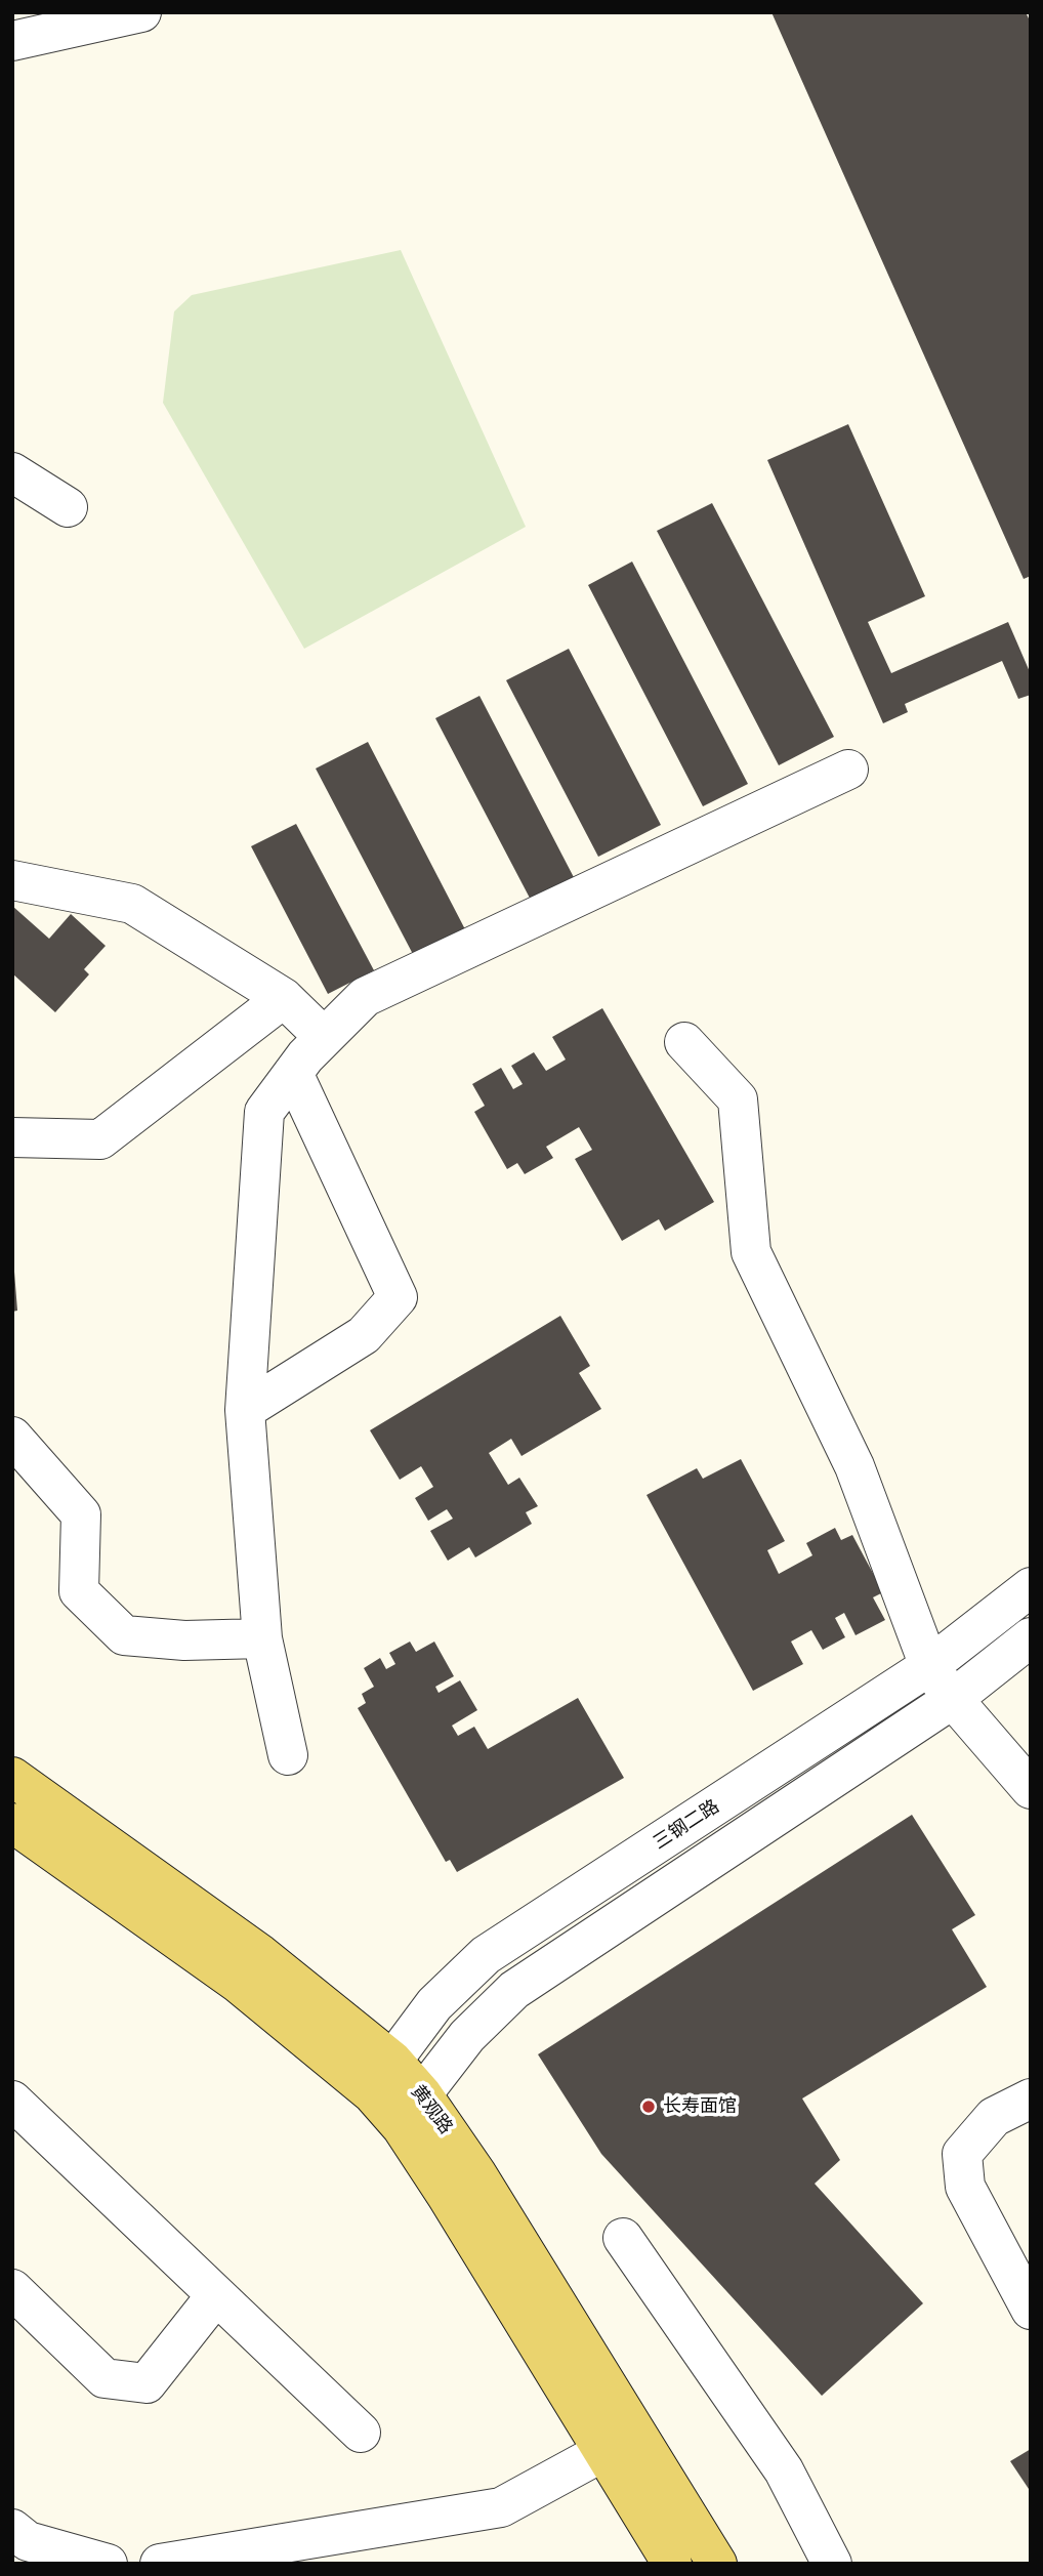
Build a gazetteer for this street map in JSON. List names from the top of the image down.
{
  "streets": {
    "main road": ["黄观路"],
    "street": ["三钢二路"]
  },
  "crossings": [
    ["三钢二路", "黄观路"]
  ],
  "places": ["长寿面馆"]
}
